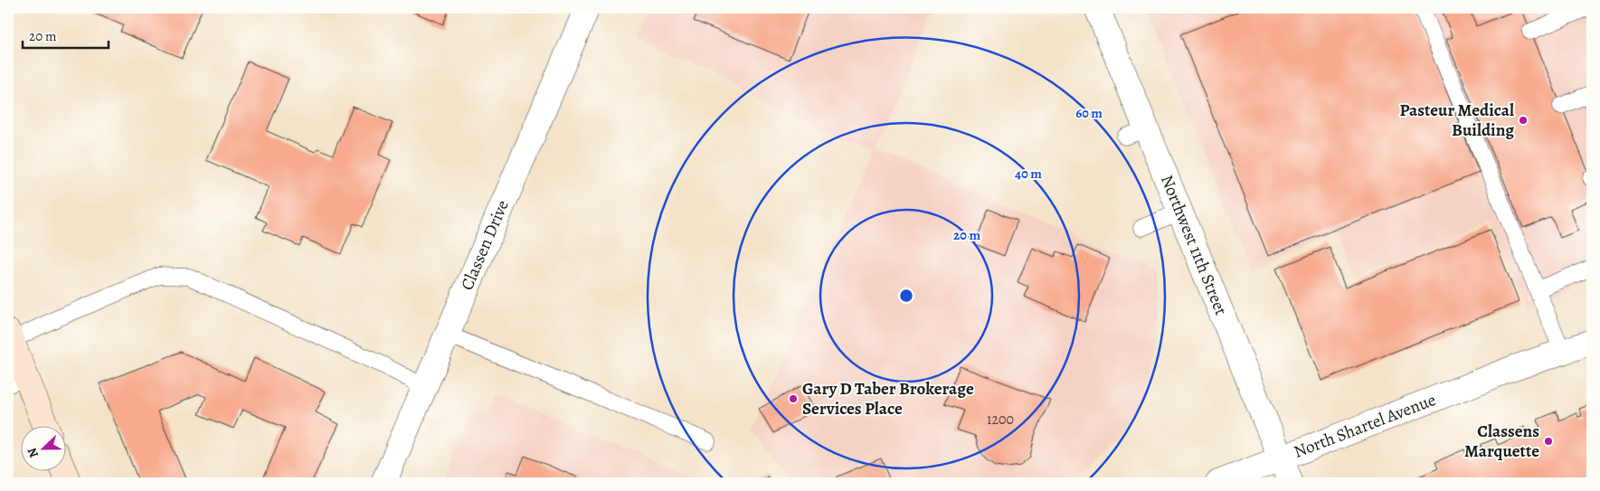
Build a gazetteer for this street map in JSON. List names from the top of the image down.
{
  "streets": {
    "street": ["Classen Drive", "Northwest 11th Street", "North Shartel Avenue"]
  },
  "crossings": [
    ["Northwest 11th Street", "North Shartel Avenue"]
  ],
  "places": ["Pasteur Medical Building", "Gary D Taber Brokerage Services Place", "Classens Marquette"],
  "house_numbers": ["1200"],
  "scale_bar": "20 m",
  "north": "left",
  "rings": ["60 m", "40 m", "20 m"]
}
